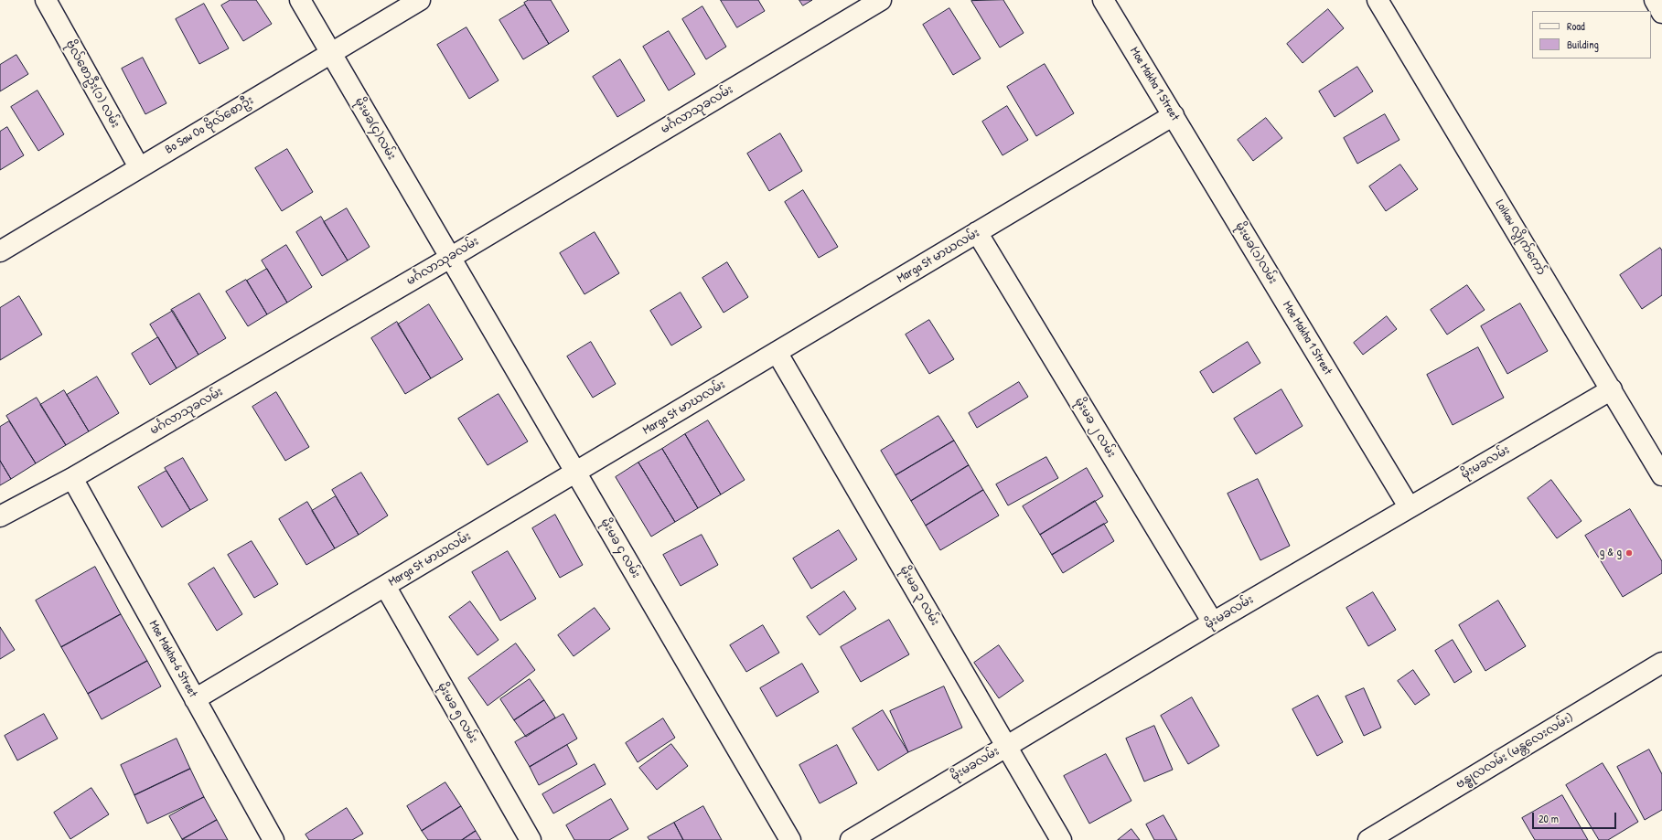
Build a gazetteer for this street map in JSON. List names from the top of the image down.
{
  "streets": {
    "street": [
      "ဗိုလ်စောဦး(၁) လမ်း",
      "Moe Makha 1 Street",
      "မင်္ဂလာသုခလမ်း",
      "Bo Saw Oo ဗိုလ်စောဦး",
      "မိုးမခ(၄)လမ်း",
      "Loikaw လွိုက်ကော်",
      "မိုးမခ(၁)လမ်း",
      "Marga St မာဃလမ်း",
      "မိုးမခ ၂ လမ်း",
      "မိုးမခလမ်း",
      "မိုးမခ ၄ လမ်း",
      "မိုးမခ ၃ လမ်း",
      "Moe Makha-6 Street",
      "မိုးမခ ၅ လမ်း",
      "ဗန္ဓုလလမ်း (မန္တလေးလမ်း)"
    ]
  },
  "crossings": [
    ["ဗိုလ်စောဦး(၁) လမ်း", "Bo Saw Oo ဗိုလ်စောဦး"],
    ["Moe Makha 1 Street", "မိုးမခ(၁)လမ်း"],
    ["Moe Makha 1 Street", "Marga St မာဃလမ်း"],
    ["Moe Makha 1 Street", "မိုးမခလမ်း"],
    ["မင်္ဂလာသုခလမ်း", "မိုးမခ(၄)လမ်း"],
    ["မင်္ဂလာသုခလမ်း", "မိုးမခ ၄ လမ်း"],
    ["မင်္ဂလာသုခလမ်း", "Moe Makha-6 Street"],
    ["Bo Saw Oo ဗိုလ်စောဦး", "မိုးမခ(၄)လမ်း"],
    ["မိုးမခ(၄)လမ်း", "မိုးမခ ၄ လမ်း"],
    ["Loikaw လွိုက်ကော်", "မိုးမခလမ်း"],
    ["မိုးမခ(၁)လမ်း", "မိုးမခလမ်း"],
    ["Marga St မာဃလမ်း", "မိုးမခ ၂ လမ်း"],
    ["Marga St မာဃလမ်း", "မိုးမခ ၄ လမ်း"],
    ["Marga St မာဃလမ်း", "မိုးမခ ၃ လမ်း"],
    ["Marga St မာဃလမ်း", "Moe Makha-6 Street"],
    ["Marga St မာဃလမ်း", "မိုးမခ ၅ လမ်း"],
    ["မိုးမခ ၂ လမ်း", "မိုးမခလမ်း"],
    ["မိုးမခလမ်း", "မိုးမခ ၃ လမ်း"]
  ],
  "places": ["g & g"],
  "legend": ["Road", "Building"],
  "scale_bar": "20 m"
}
